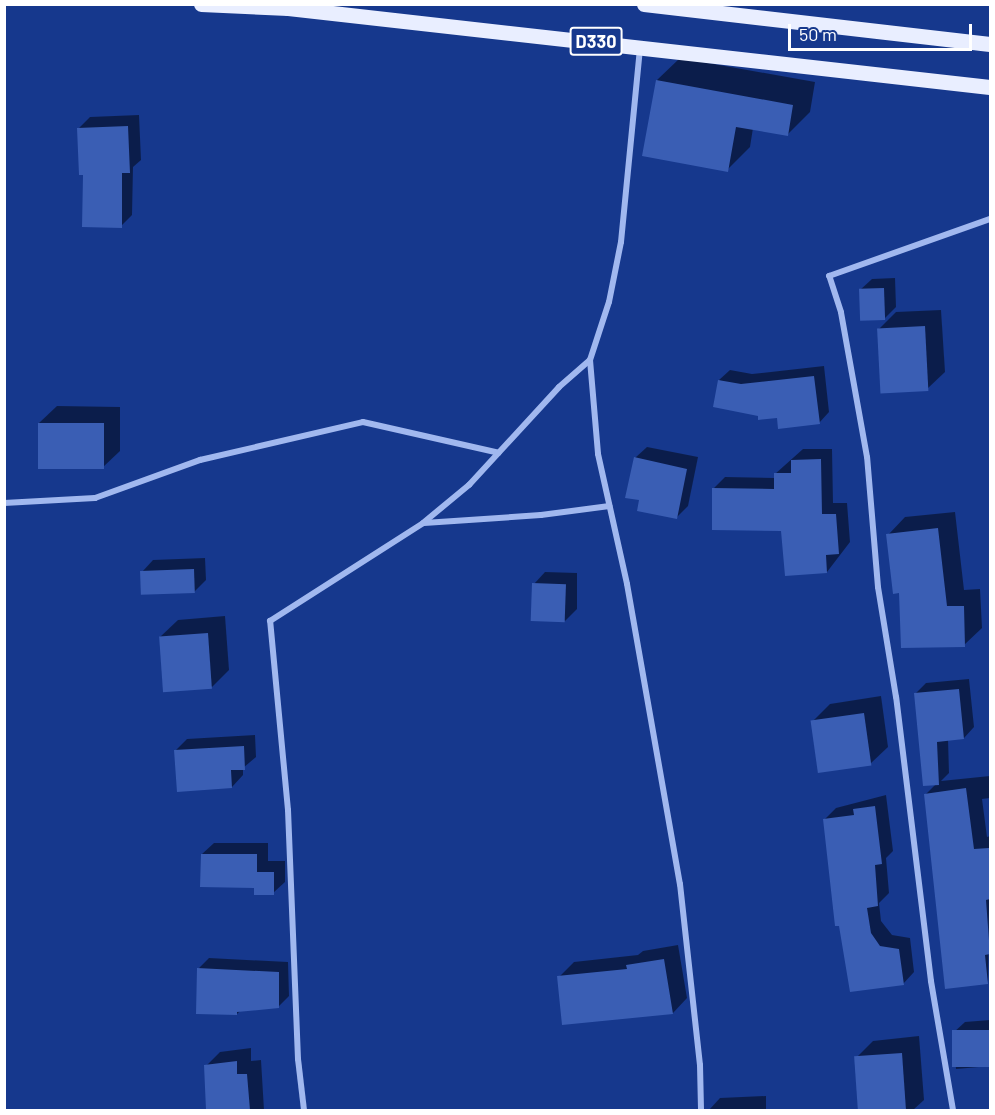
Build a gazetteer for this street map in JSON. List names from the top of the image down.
{
  "streets": {
    "main road": ["D330"]
  },
  "scale_bar": "50 m"
}
